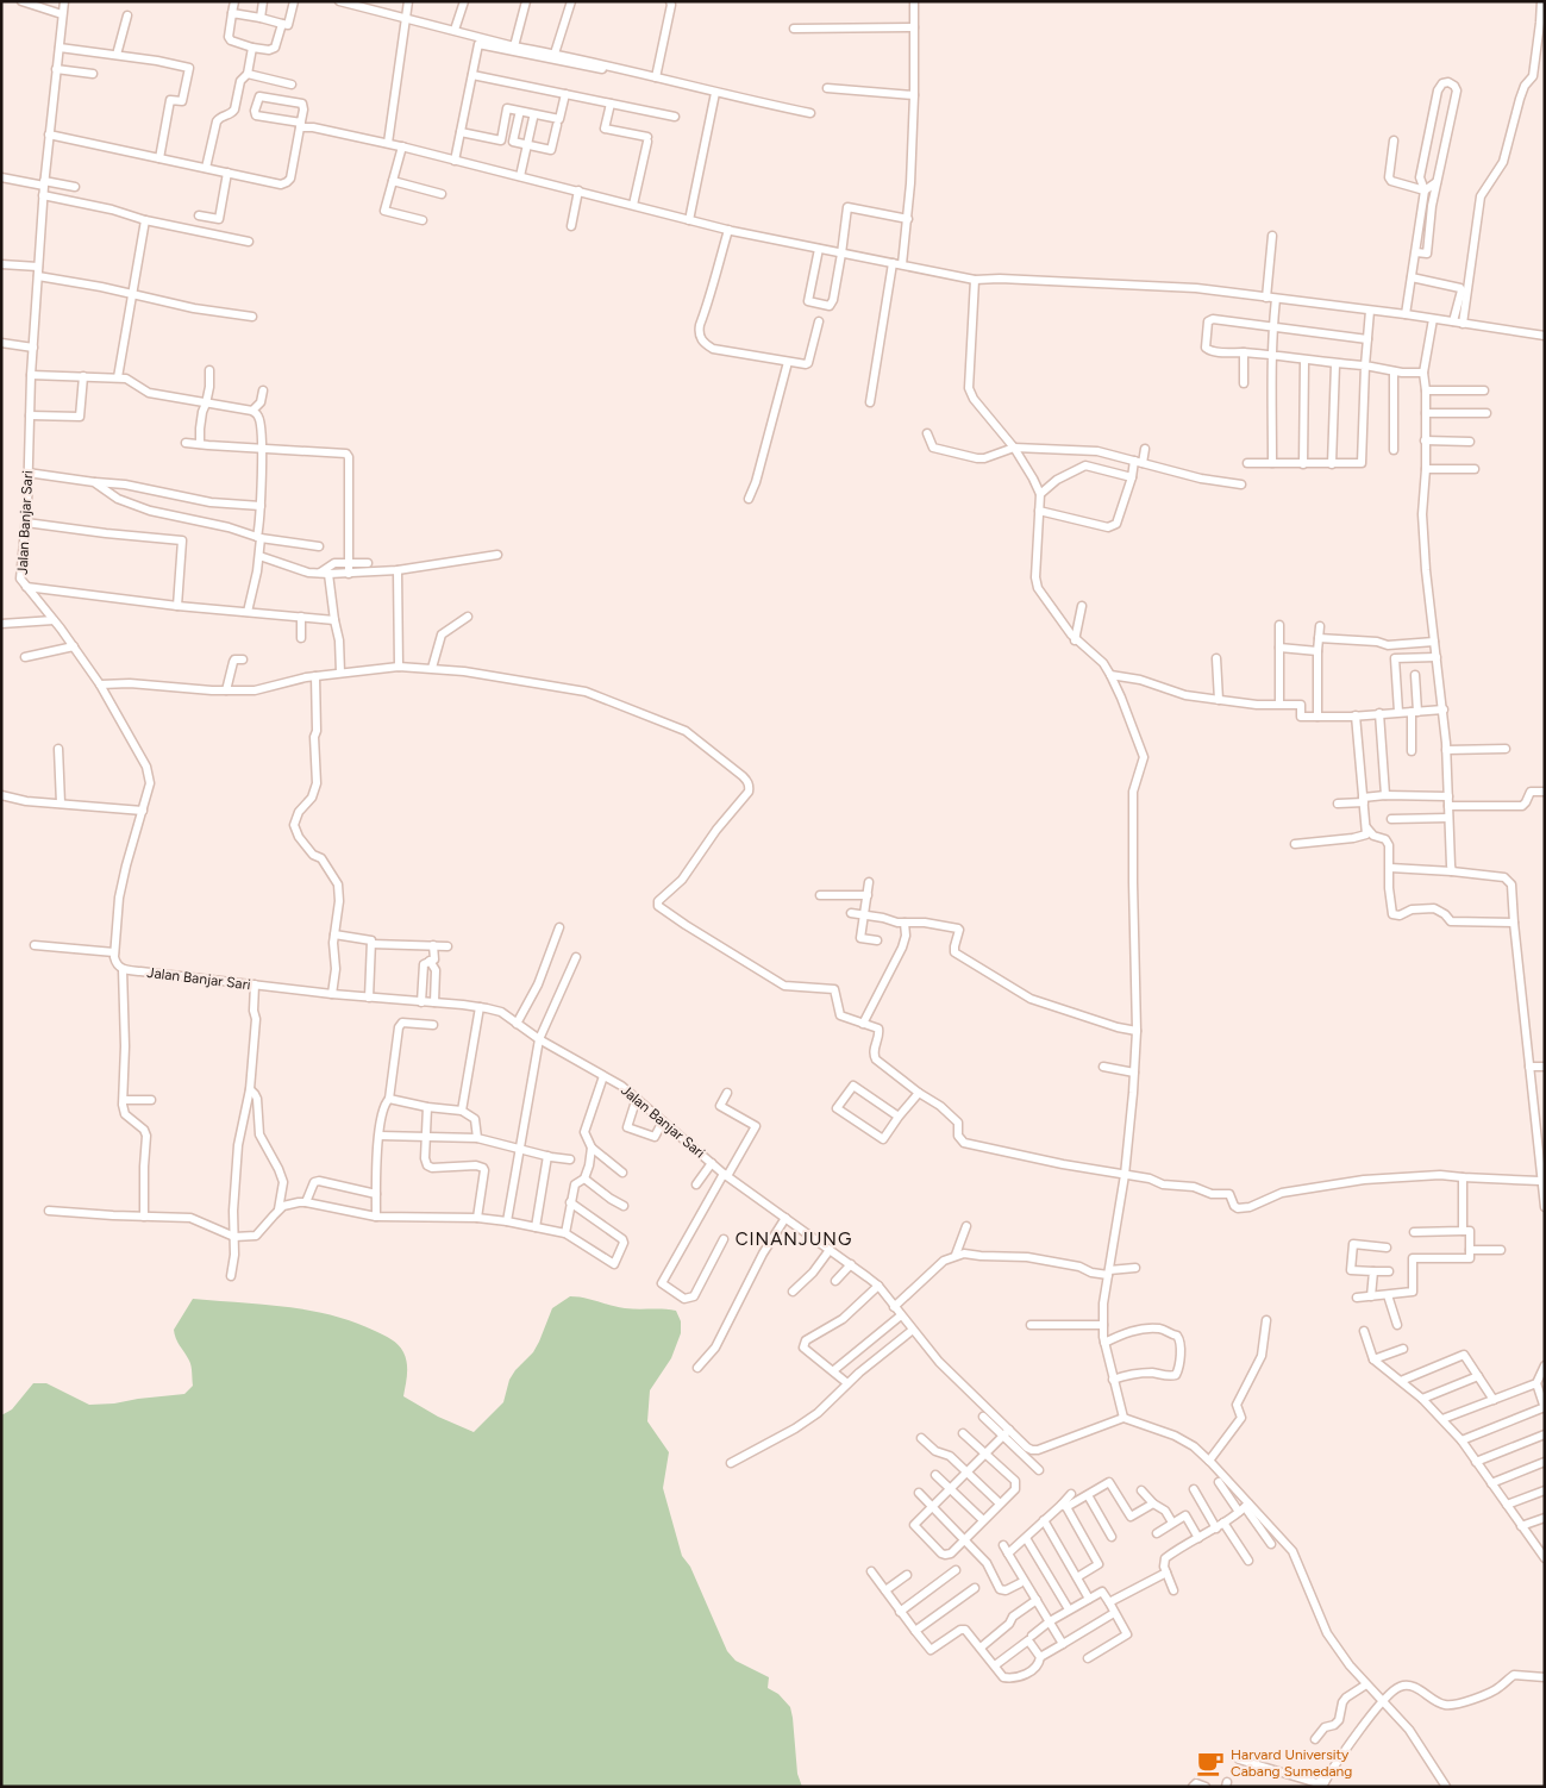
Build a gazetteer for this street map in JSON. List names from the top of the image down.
{
  "streets": {
    "street": ["Jalan Banjar Sari"]
  },
  "districts": ["CINANJUNG"],
  "places": {
    "cafe": ["Harvard University Cabang Sumedang"]
  }
}
